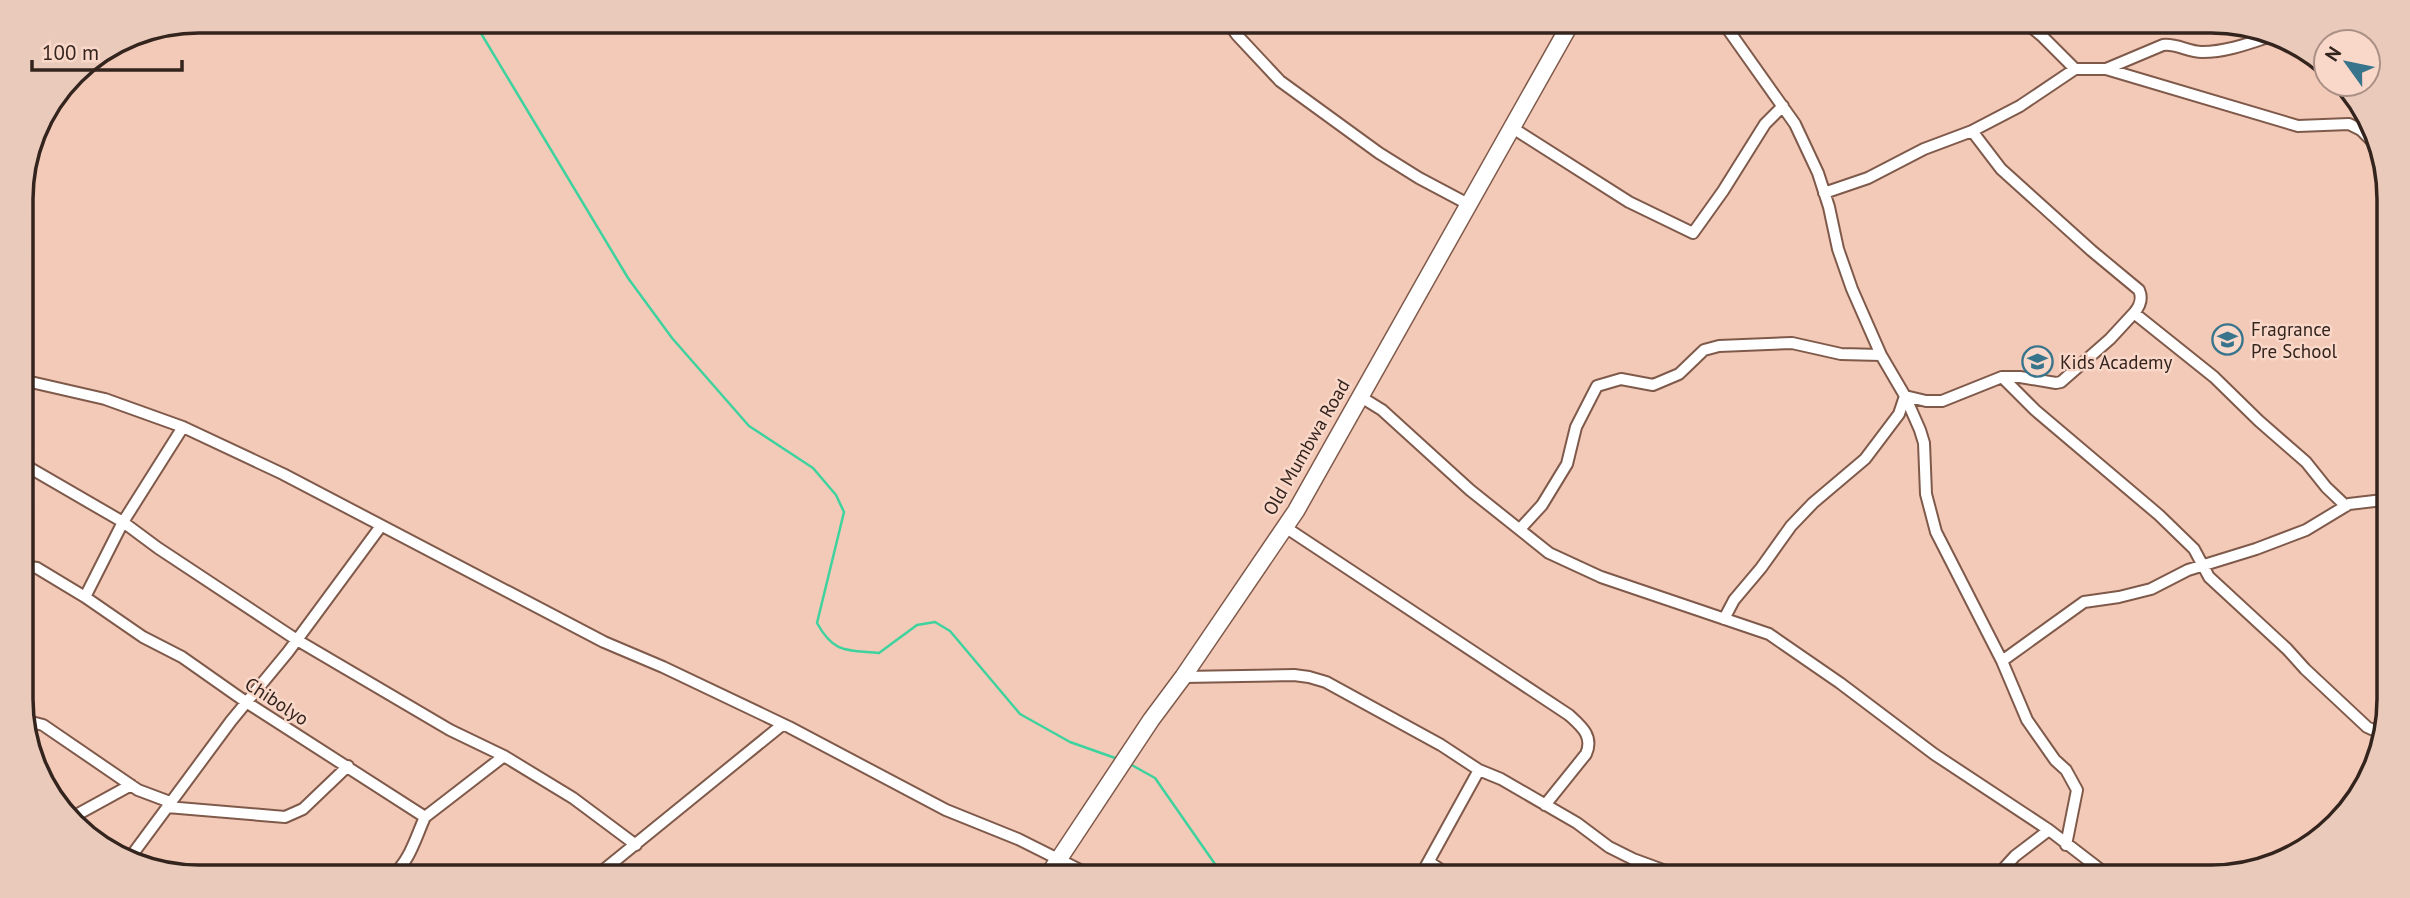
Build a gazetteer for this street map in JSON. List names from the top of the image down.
{
  "streets": {
    "main road": ["Old Mumbwa Road"],
    "street": ["Chibolyo"]
  },
  "places": {
    "school or university": ["Fragrance Pre School", "Kids Academy"]
  },
  "scale_bar": "100 m",
  "north": "top left"
}
